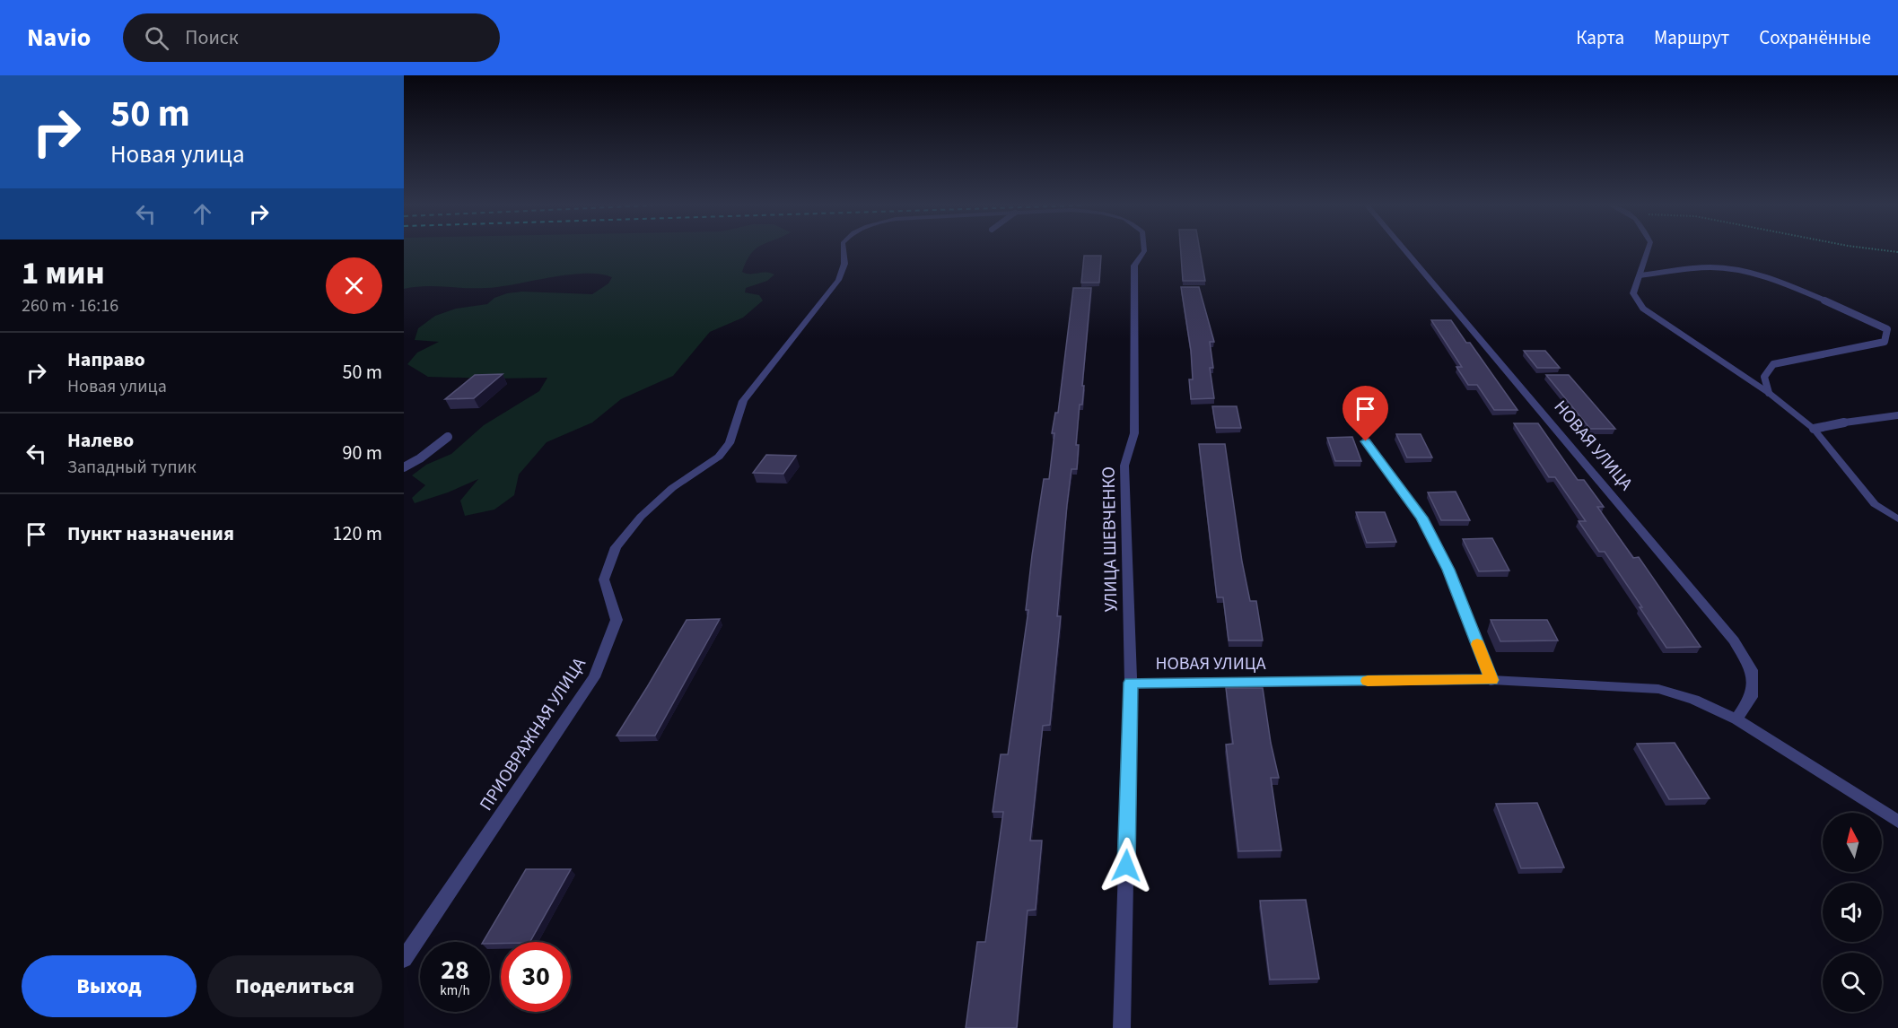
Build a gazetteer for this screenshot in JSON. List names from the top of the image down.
{
  "streets": {
    "street": ["НОВАЯ УЛИЦА", "УЛИЦА ШЕВЧЕНКО", "ПРИОВРАЖНАЯ УЛИЦА"]
  },
  "crossings": [
    ["НОВАЯ УЛИЦА", "УЛИЦА ШЕВЧЕНКО"]
  ],
  "north": "top",
  "page": {
    "header": "Navio",
    "search": "Поиск",
    "nav": ["Карта", "Маршрут", "Сохранённые"],
    "turn": ["50 m", "Новая улица"],
    "heading": ["1 мин", "260 m · 16:16"],
    "list": [
      {
        "name": "Направо",
        "note": "Новая улица",
        "value": "50 m"
      },
      {
        "name": "Налево",
        "note": "Западный тупик",
        "value": "90 m"
      },
      {
        "name": "Пункт назначения",
        "value": "120 m"
      }
    ],
    "speed": "28 km/h",
    "limit": "30",
    "buttons": ["Выход", "Поделиться"]
  }
}
